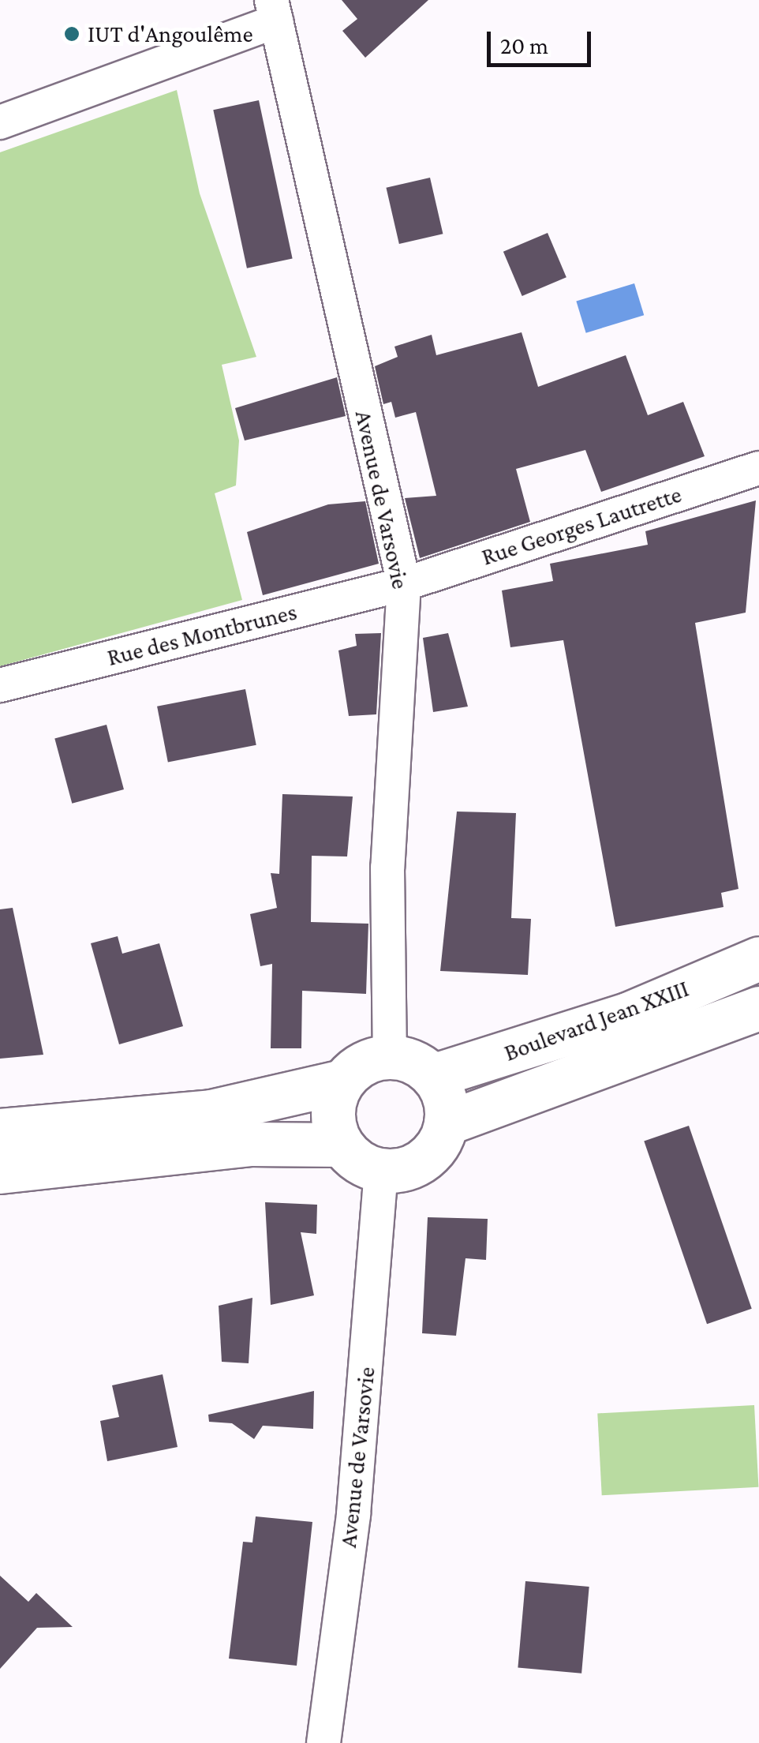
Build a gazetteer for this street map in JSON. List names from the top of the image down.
{
  "streets": {
    "main road": ["Boulevard Jean XXIII"],
    "street": ["Avenue de Varsovie", "Rue Georges Lautrette", "Rue des Montbrunes"]
  },
  "crossings": [
    ["Avenue de Varsovie", "Rue Georges Lautrette"],
    ["Avenue de Varsovie", "Rue des Montbrunes"],
    ["Avenue de Varsovie", "Boulevard Jean XXIII"],
    ["Rue Georges Lautrette", "Rue des Montbrunes"]
  ],
  "places": ["IUT d'Angoulême"],
  "scale_bar": "20 m"
}
